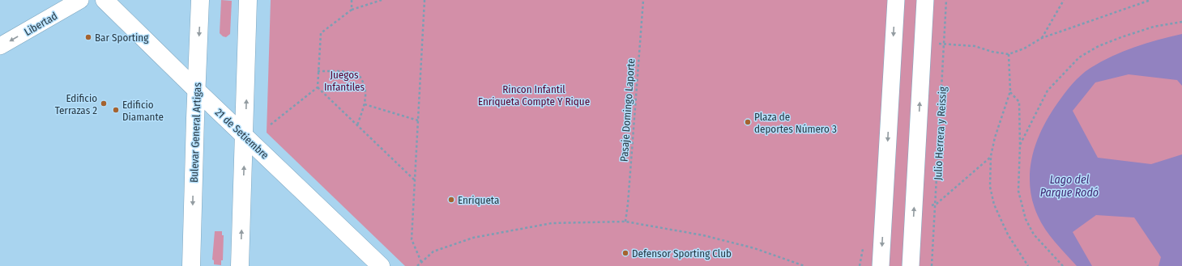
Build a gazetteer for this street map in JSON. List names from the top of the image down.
{
  "streets": {
    "main road": ["Bulevar General Artigas", "21 de Setiembre"],
    "street": ["Libertad", "Julio Herrera y Reissig"],
    "path": ["Pasaje Domingo Laporte"]
  },
  "crossings": [
    ["Bulevar General Artigas", "21 de Setiembre"]
  ],
  "one_way": ["Libertad"],
  "water": ["Lago del Parque Rodó"],
  "parks": ["Juegos Infantiles", "Rincon Infantil Enriqueta Compte Y Rique"],
  "places": [
    "Bar Sporting",
    "Edificio Terrazas 2",
    "Edificio Diamante",
    "Plaza de deportes Número 3",
    "Enriqueta",
    "Defensor Sporting Club"
  ]
}
